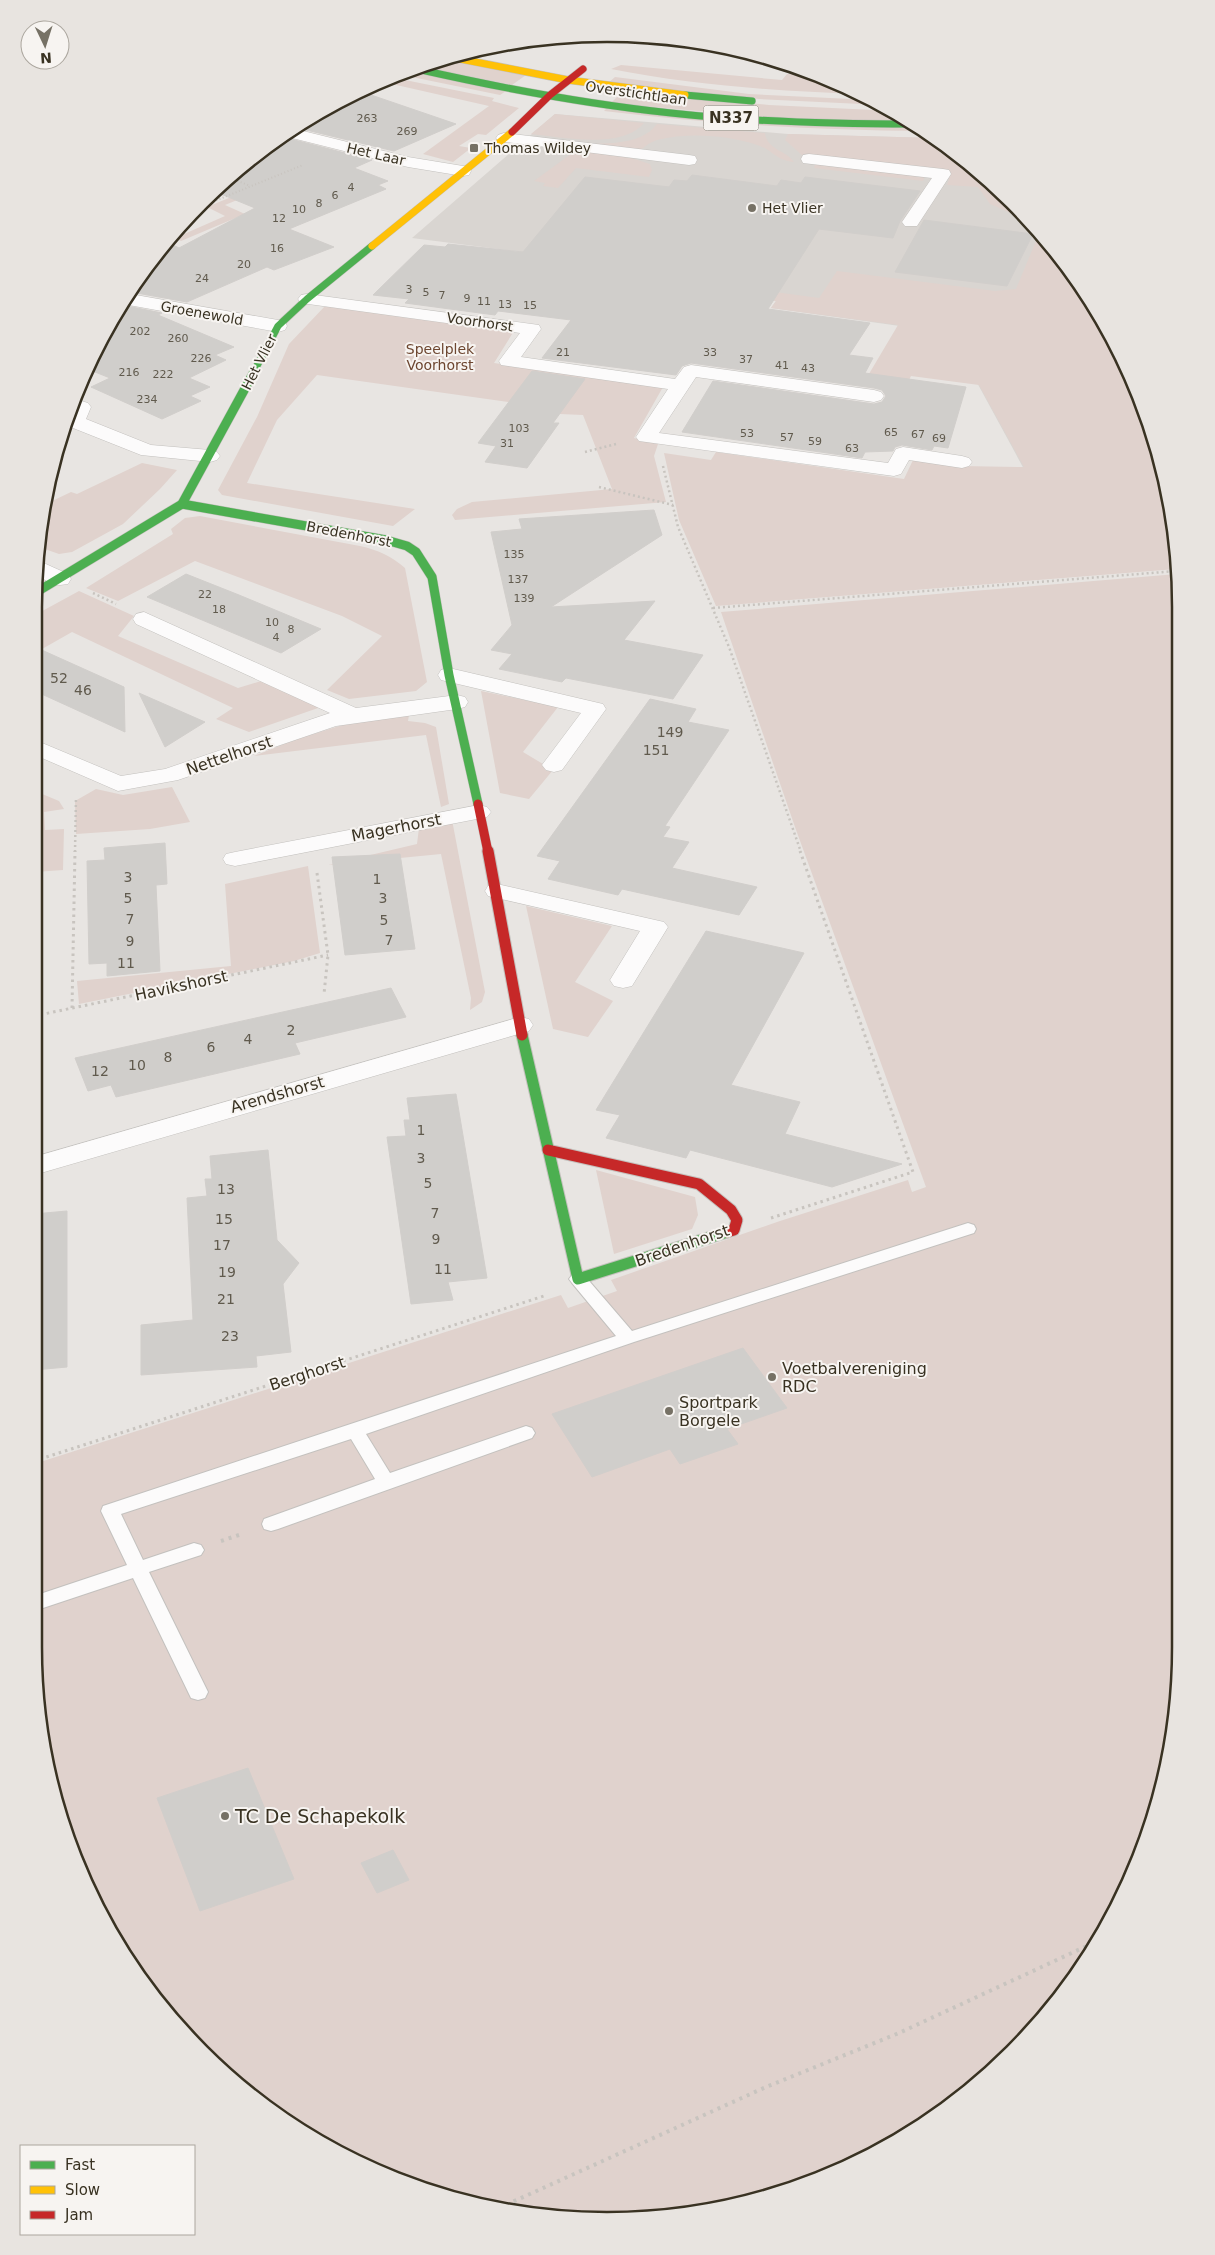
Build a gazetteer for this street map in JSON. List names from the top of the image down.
{
  "streets": {
    "street": [
      "Overstichtlaan",
      "N337",
      "Het Laar",
      "Groenewold",
      "Voorhorst",
      "Het Vlier",
      "Bredenhorst",
      "Nettelhorst",
      "Magerhorst",
      "Arendshorst"
    ],
    "path": ["Havikshorst", "Berghorst"]
  },
  "crossings": [
    ["Overstichtlaan", "Het Vlier"],
    ["Het Laar", "Het Vlier"],
    ["Groenewold", "Het Vlier"],
    ["Voorhorst", "Het Vlier"],
    ["Het Vlier", "Bredenhorst"],
    ["Bredenhorst", "Nettelhorst"],
    ["Bredenhorst", "Magerhorst"],
    ["Bredenhorst", "Arendshorst"],
    ["Bredenhorst", "Berghorst"]
  ],
  "parks": ["Speelplek Voorhorst"],
  "places": {
    "transit": ["Thomas Wildey"],
    "other": [
      "Het Vlier",
      "Voetbalvereniging RDC",
      "Sportpark Borgele",
      "TC De Schapekolk"
    ]
  },
  "house_numbers": [
    "263",
    "269",
    "4",
    "6",
    "8",
    "10",
    "12",
    "16",
    "20",
    "24",
    "3",
    "5",
    "7",
    "9",
    "11",
    "13",
    "15",
    "202",
    "260",
    "21",
    "33",
    "226",
    "37",
    "41",
    "43",
    "216",
    "222",
    "234",
    "103",
    "65",
    "53",
    "67",
    "57",
    "69",
    "59",
    "31",
    "63",
    "135",
    "137",
    "22",
    "139",
    "18",
    "10",
    "8",
    "4",
    "52",
    "46",
    "149",
    "151",
    "3",
    "1",
    "5",
    "3",
    "7",
    "5",
    "7",
    "9",
    "11",
    "2",
    "4",
    "6",
    "8",
    "10",
    "12",
    "1",
    "3",
    "5",
    "13",
    "7",
    "15",
    "9",
    "17",
    "11",
    "19",
    "21",
    "23"
  ],
  "legend": ["Fast", "Slow", "Jam"],
  "north": "bottom"
}
